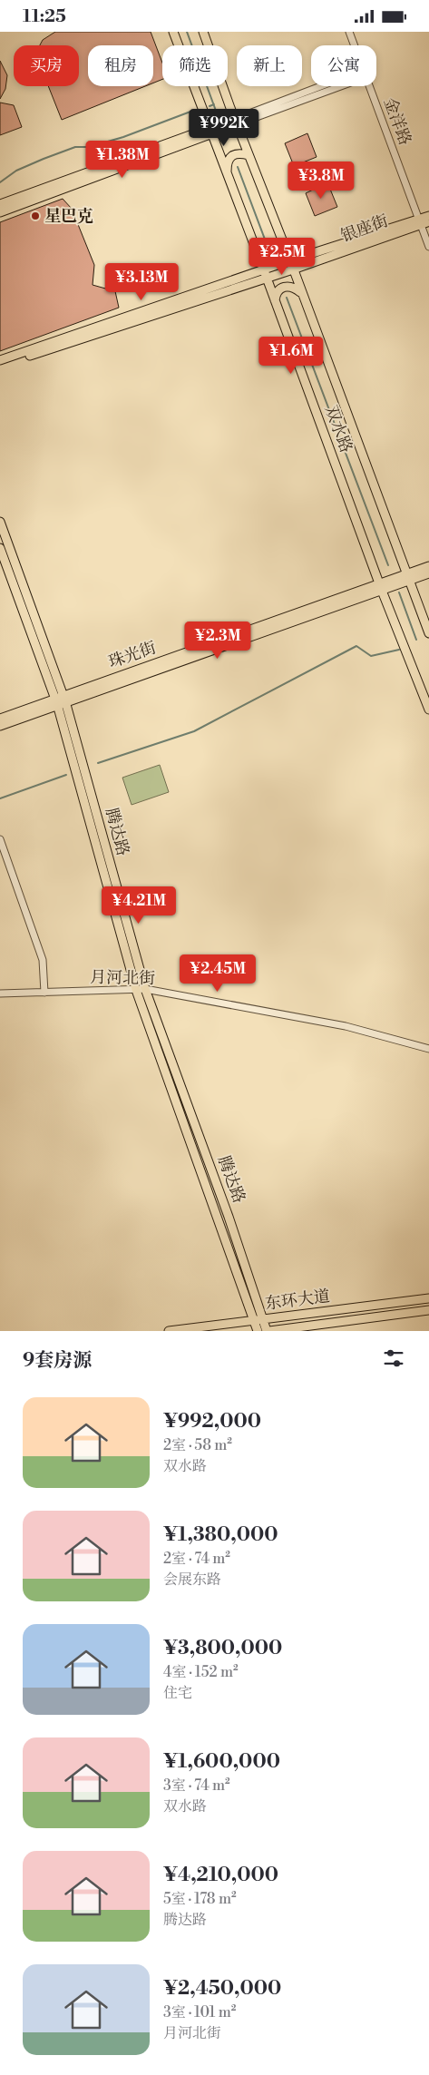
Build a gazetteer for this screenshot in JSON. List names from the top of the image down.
{
  "streets": {
    "main road": [
      "银座街",
      "双水路",
      "珠光街",
      "腾达路",
      "东环大道"
    ],
    "street": ["金洋路", "月河北街"]
  },
  "crossings": [
    ["金洋路", "银座街"],
    ["银座街", "双水路"],
    ["双水路", "珠光街"],
    ["珠光街", "腾达路"],
    ["腾达路", "月河北街"],
    ["腾达路", "东环大道"]
  ],
  "places": ["星巴克"],
  "page": {
    "status": "11:25",
    "chip": [
      "买房",
      "租房",
      "筛选",
      "新上",
      "公寓"
    ],
    "price": [
      "¥992K",
      "¥1.38M",
      "¥3.8M",
      "¥2.5M",
      "¥3.13M",
      "¥1.6M",
      "¥2.3M",
      "¥4.21M",
      "¥2.45M"
    ],
    "heading": "9套房源",
    "list": [
      {
        "name": "¥992,000",
        "note": "2室 · 58 m² · 双水路"
      },
      {
        "name": "¥1,380,000",
        "note": "2室 · 74 m² · 会展东路"
      },
      {
        "name": "¥3,800,000",
        "note": "4室 · 152 m² · 住宅"
      },
      {
        "name": "¥1,600,000",
        "note": "3室 · 74 m² · 双水路"
      },
      {
        "name": "¥4,210,000",
        "note": "5室 · 178 m² · 腾达路"
      },
      {
        "name": "¥2,450,000",
        "note": "3室 · 101 m² · 月河北街"
      }
    ]
  }
}
